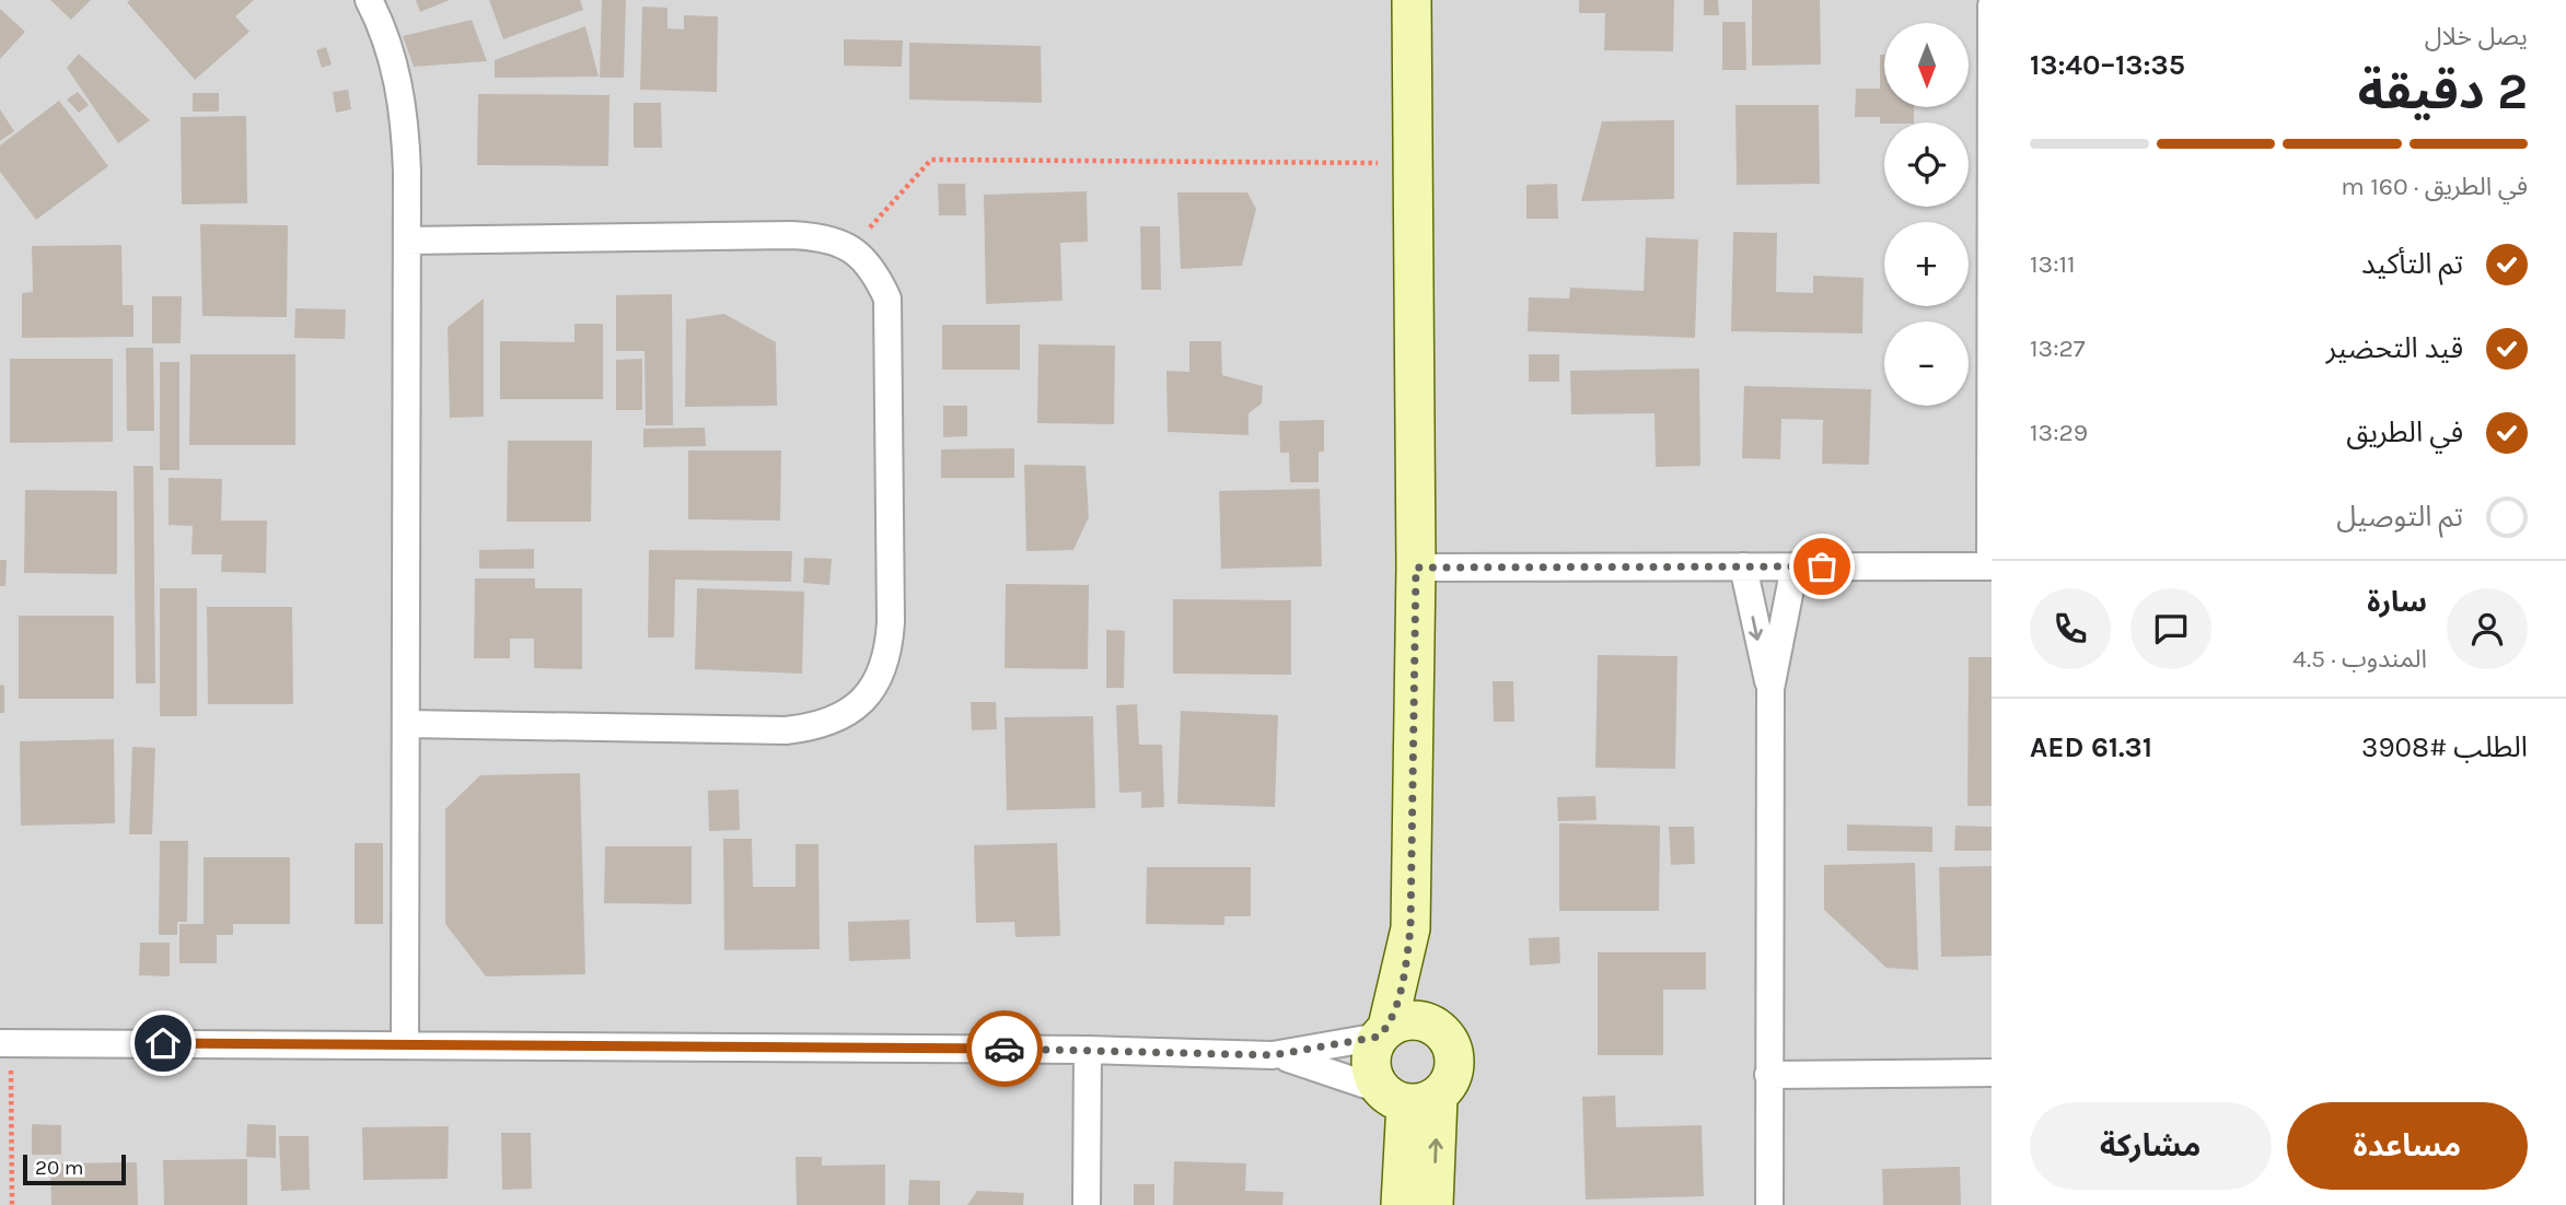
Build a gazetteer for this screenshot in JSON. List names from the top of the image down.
{
  "scale_bar": "20 m",
  "north": "bottom",
  "page": {
    "heading": ["2 دقيقة", "يصل خلال", "13:35–13:40"],
    "panel": [
      "سارة",
      "المندوب · 4.5",
      "الطلب #3908",
      "AED 61.31"
    ],
    "map_buttons": ["+", "−"],
    "bar": "في الطريق · 160 m",
    "list": [
      ["تم التأكيد", "13:11"],
      ["قيد التحضير", "13:27"],
      ["في الطريق", "13:29"],
      "تم التوصيل"
    ],
    "buttons": ["مساعدة", "مشاركة"],
    "scale": "20 m"
  }
}
